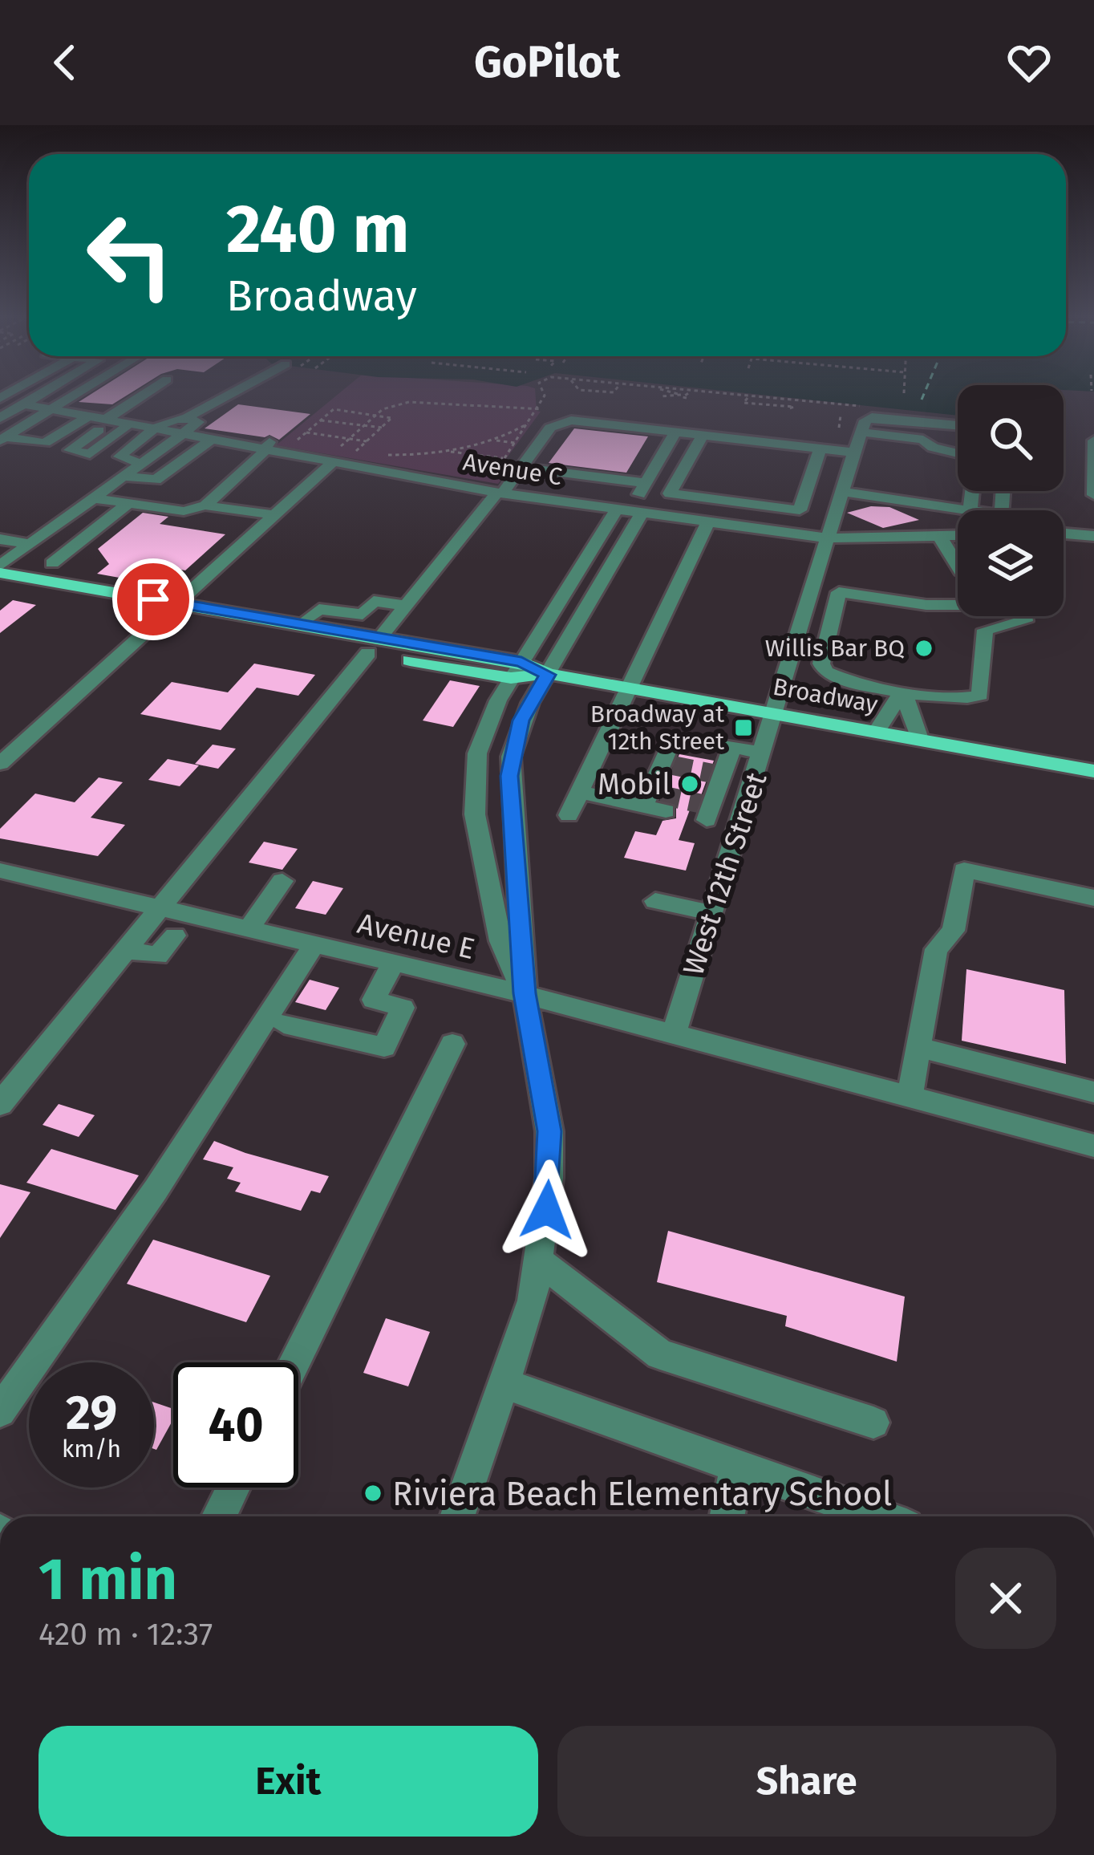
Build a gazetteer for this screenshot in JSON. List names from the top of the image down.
{
  "streets": {
    "main road": ["Broadway"],
    "street": ["Avenue C", "West 12th Street", "Avenue E"]
  },
  "crossings": [
    ["Avenue C", "West 12th Street"],
    ["Broadway", "West 12th Street"],
    ["West 12th Street", "Avenue E"]
  ],
  "places": {
    "other": ["Willis Bar BQ", "Mobil", "Riviera Beach Elementary School"],
    "transit": ["Broadway at 12th Street"]
  },
  "page": {
    "header": "GoPilot",
    "turn": ["240 m", "Broadway"],
    "speed": "29 km/h",
    "limit": "40",
    "heading": ["1 min", "420 m · 12:37"],
    "buttons": ["Exit", "Share"]
  }
}
